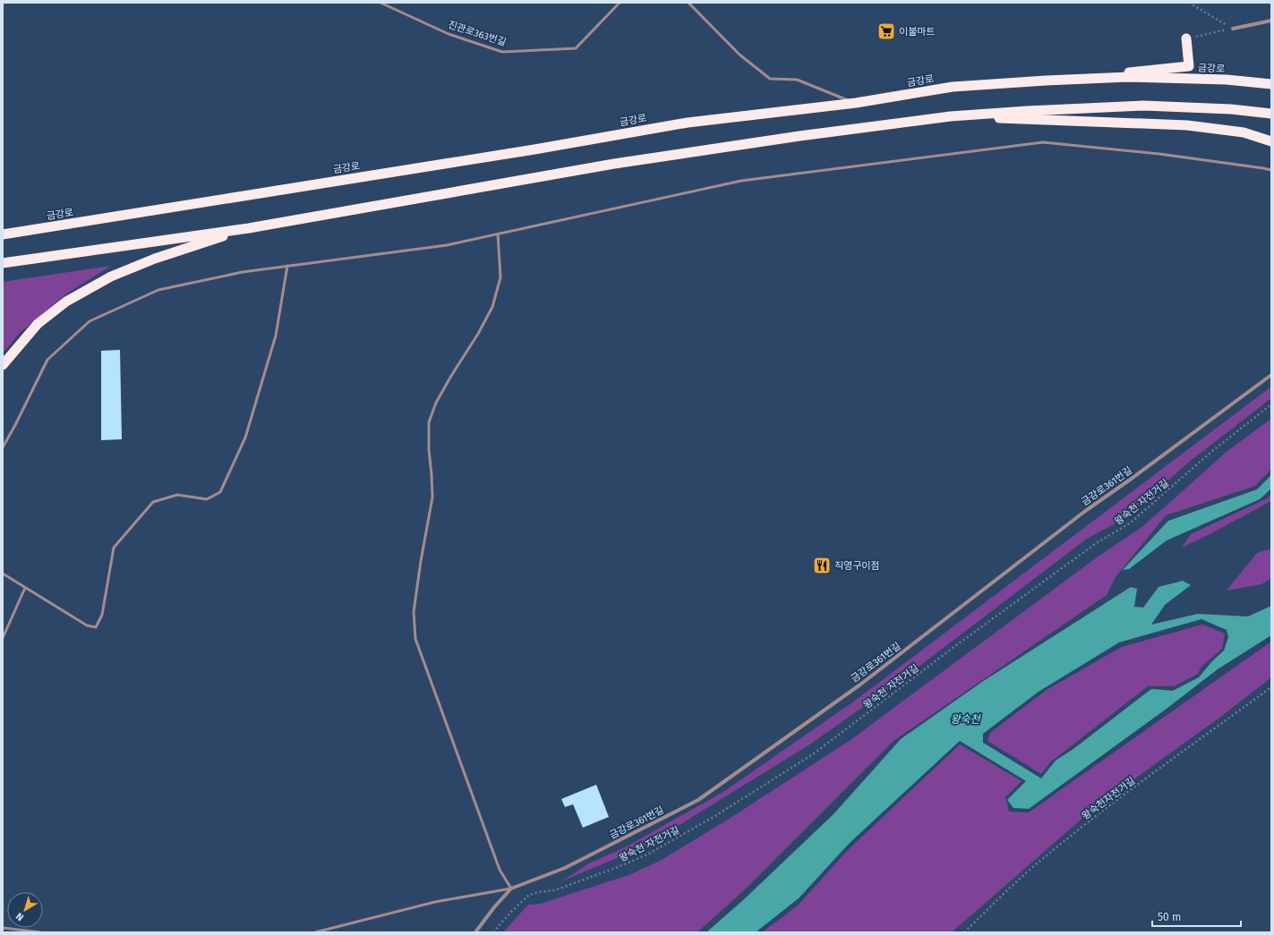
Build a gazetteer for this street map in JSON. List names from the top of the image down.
{
  "streets": {
    "highway": ["금강로"],
    "street": ["금강로361번길"],
    "lane": ["진관로363번길"],
    "path": ["왕숙천 자전거길", "왕숙천자전거길"]
  },
  "water": ["왕숙천"],
  "places": {
    "supermarket": ["이불마트"],
    "restaurant": ["직영구이점"]
  },
  "scale_bar": "50 m",
  "north": "bottom left"
}
